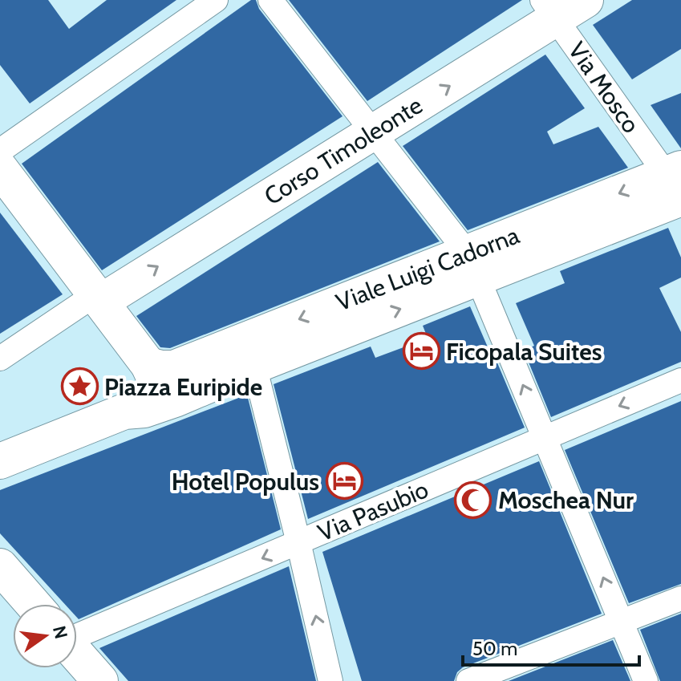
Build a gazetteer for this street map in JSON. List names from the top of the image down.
{
  "streets": {
    "main road": ["Corso Timoleonte", "Viale Luigi Cadorna"],
    "street": ["Via Mosco", "Via Pasubio"]
  },
  "crossings": [
    ["Via Mosco", "Corso Timoleonte"],
    ["Via Mosco", "Viale Luigi Cadorna"]
  ],
  "one_way": ["Corso Timoleonte", "Via Pasubio"],
  "places": {
    "hotel": ["Ficopala Suites", "Hotel Populus"],
    "place": ["Piazza Euripide"],
    "mosque": ["Moschea Nur"]
  },
  "scale_bar": "50 m",
  "north": "right"
}
